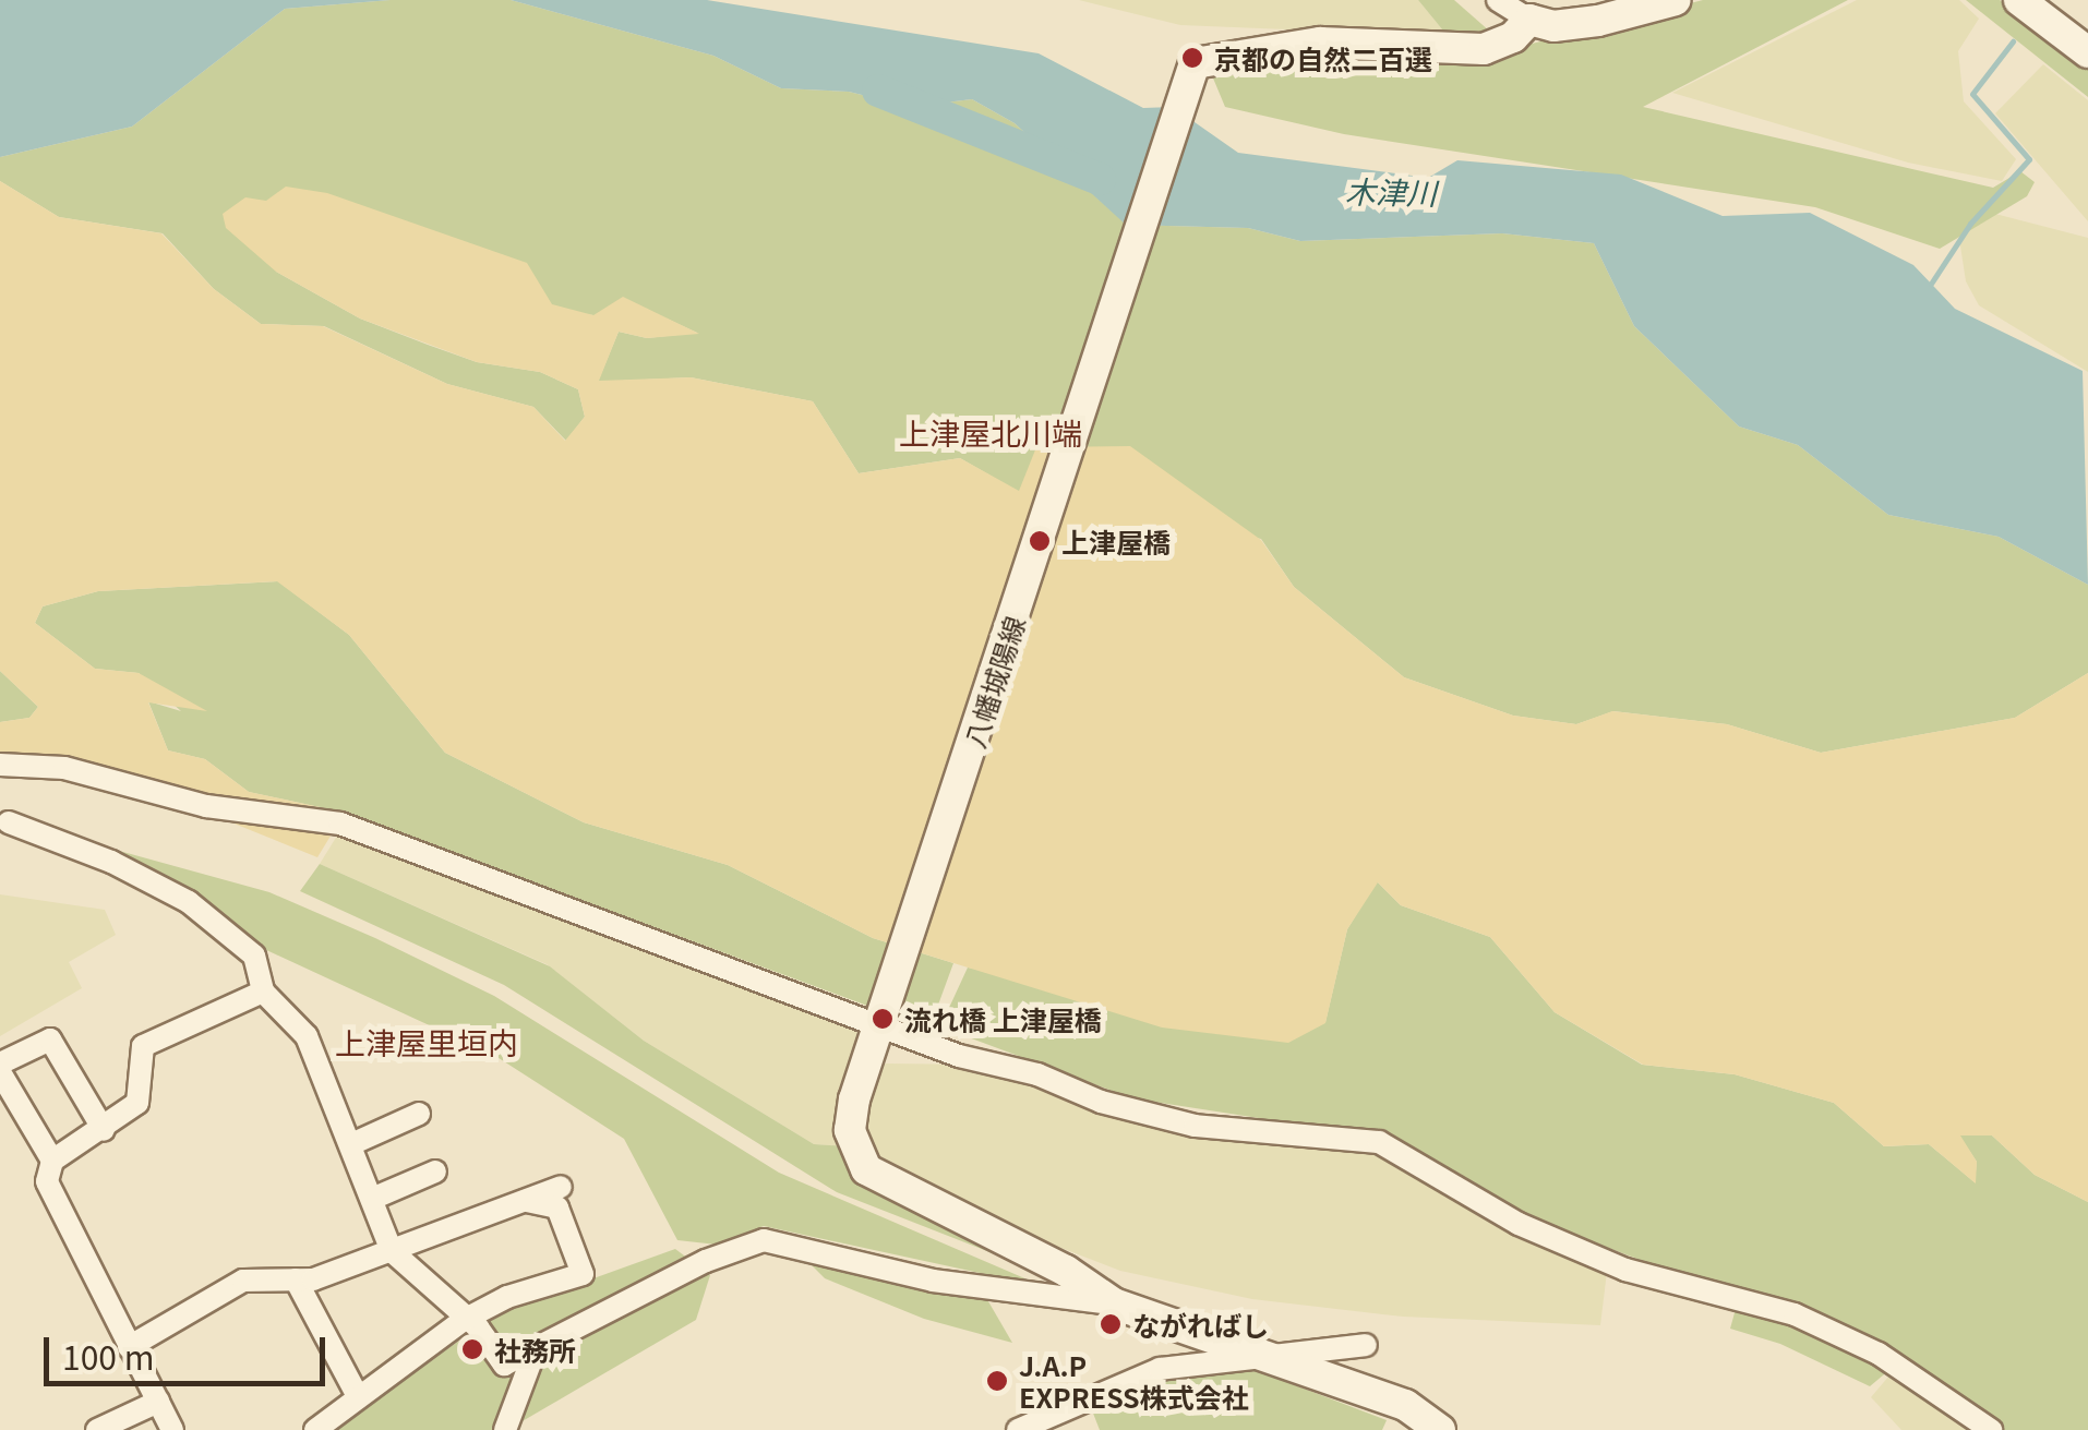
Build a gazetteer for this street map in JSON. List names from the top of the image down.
{
  "streets": {
    "main road": ["八幡城陽線"]
  },
  "districts": ["上津屋北川端", "上津屋里垣内"],
  "water": ["木津川"],
  "places": [
    "京都の自然二百選",
    "上津屋橋",
    "流れ橋 上津屋橋",
    "ながればし",
    "社務所",
    "J.A.P EXPRESS株式会社"
  ],
  "scale_bar": "100 m"
}
